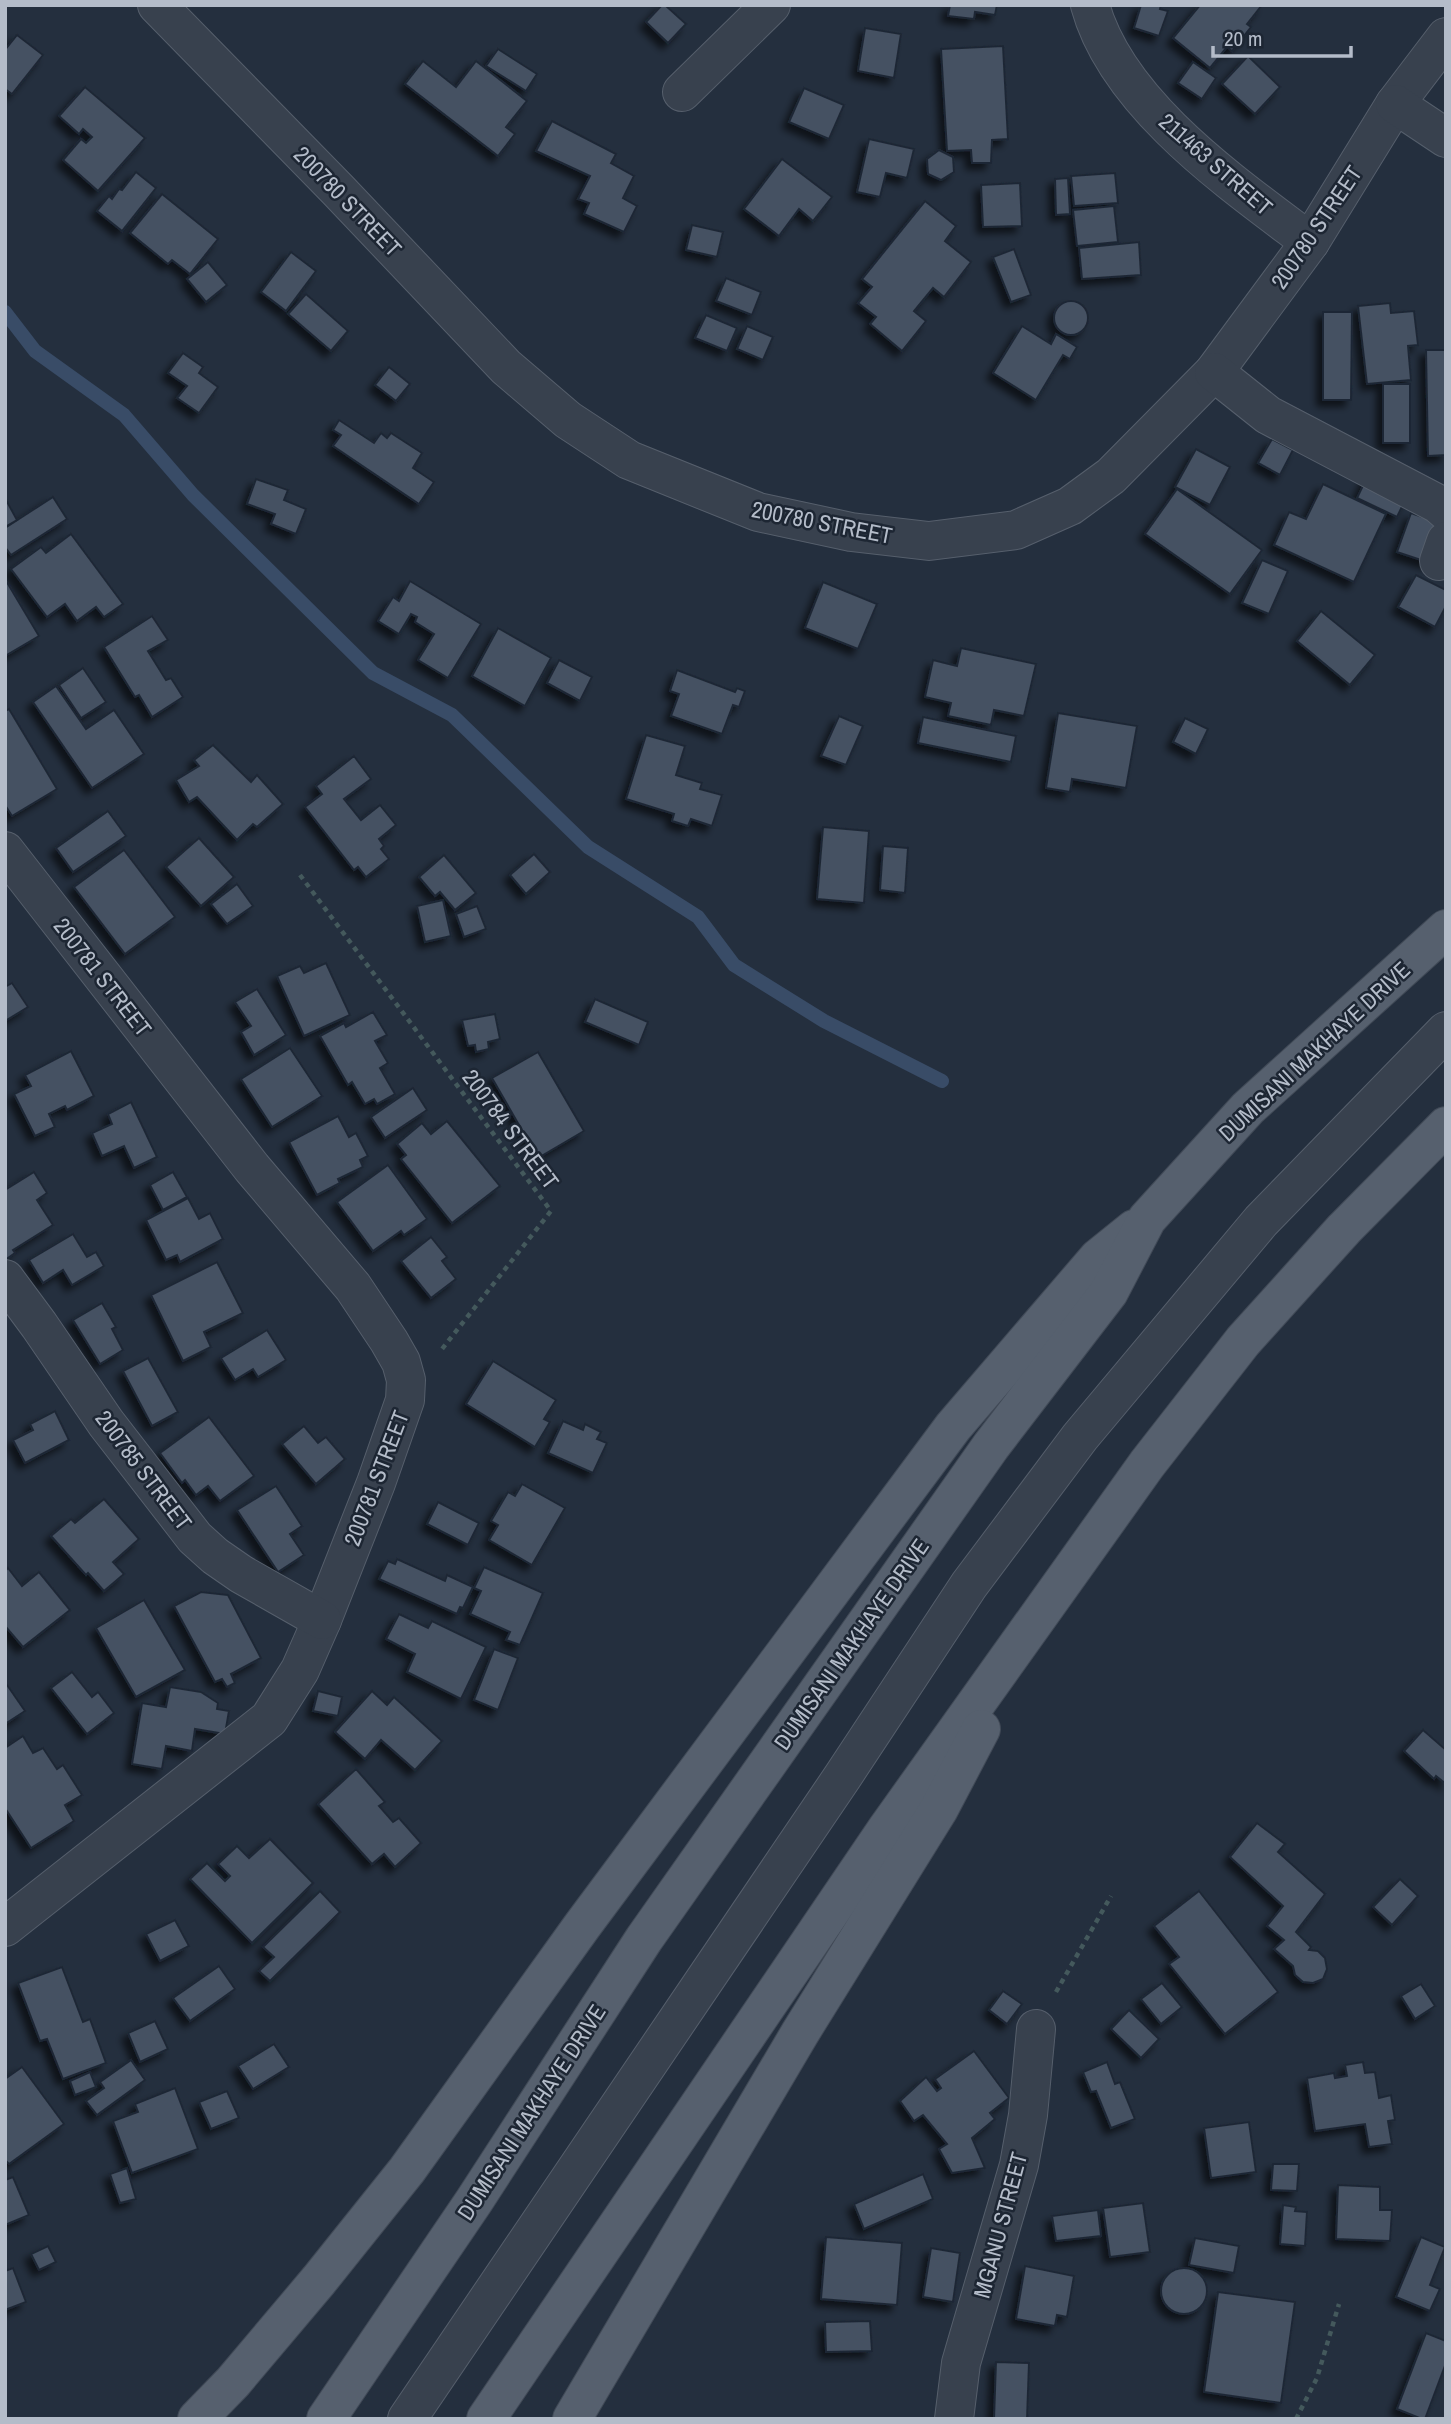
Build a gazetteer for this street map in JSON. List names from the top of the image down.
{
  "streets": {
    "main road": ["DUMISANI MAKHAYE DRIVE"],
    "street": [
      "211463 STREET",
      "200780 STREET",
      "200781 STREET",
      "200785 STREET",
      "MGANU STREET"
    ],
    "path": ["200784 STREET"]
  },
  "crossings": [
    ["211463 STREET", "200780 STREET"],
    ["200781 STREET", "200784 STREET"],
    ["200781 STREET", "200785 STREET"]
  ],
  "scale_bar": "20 m"
}
